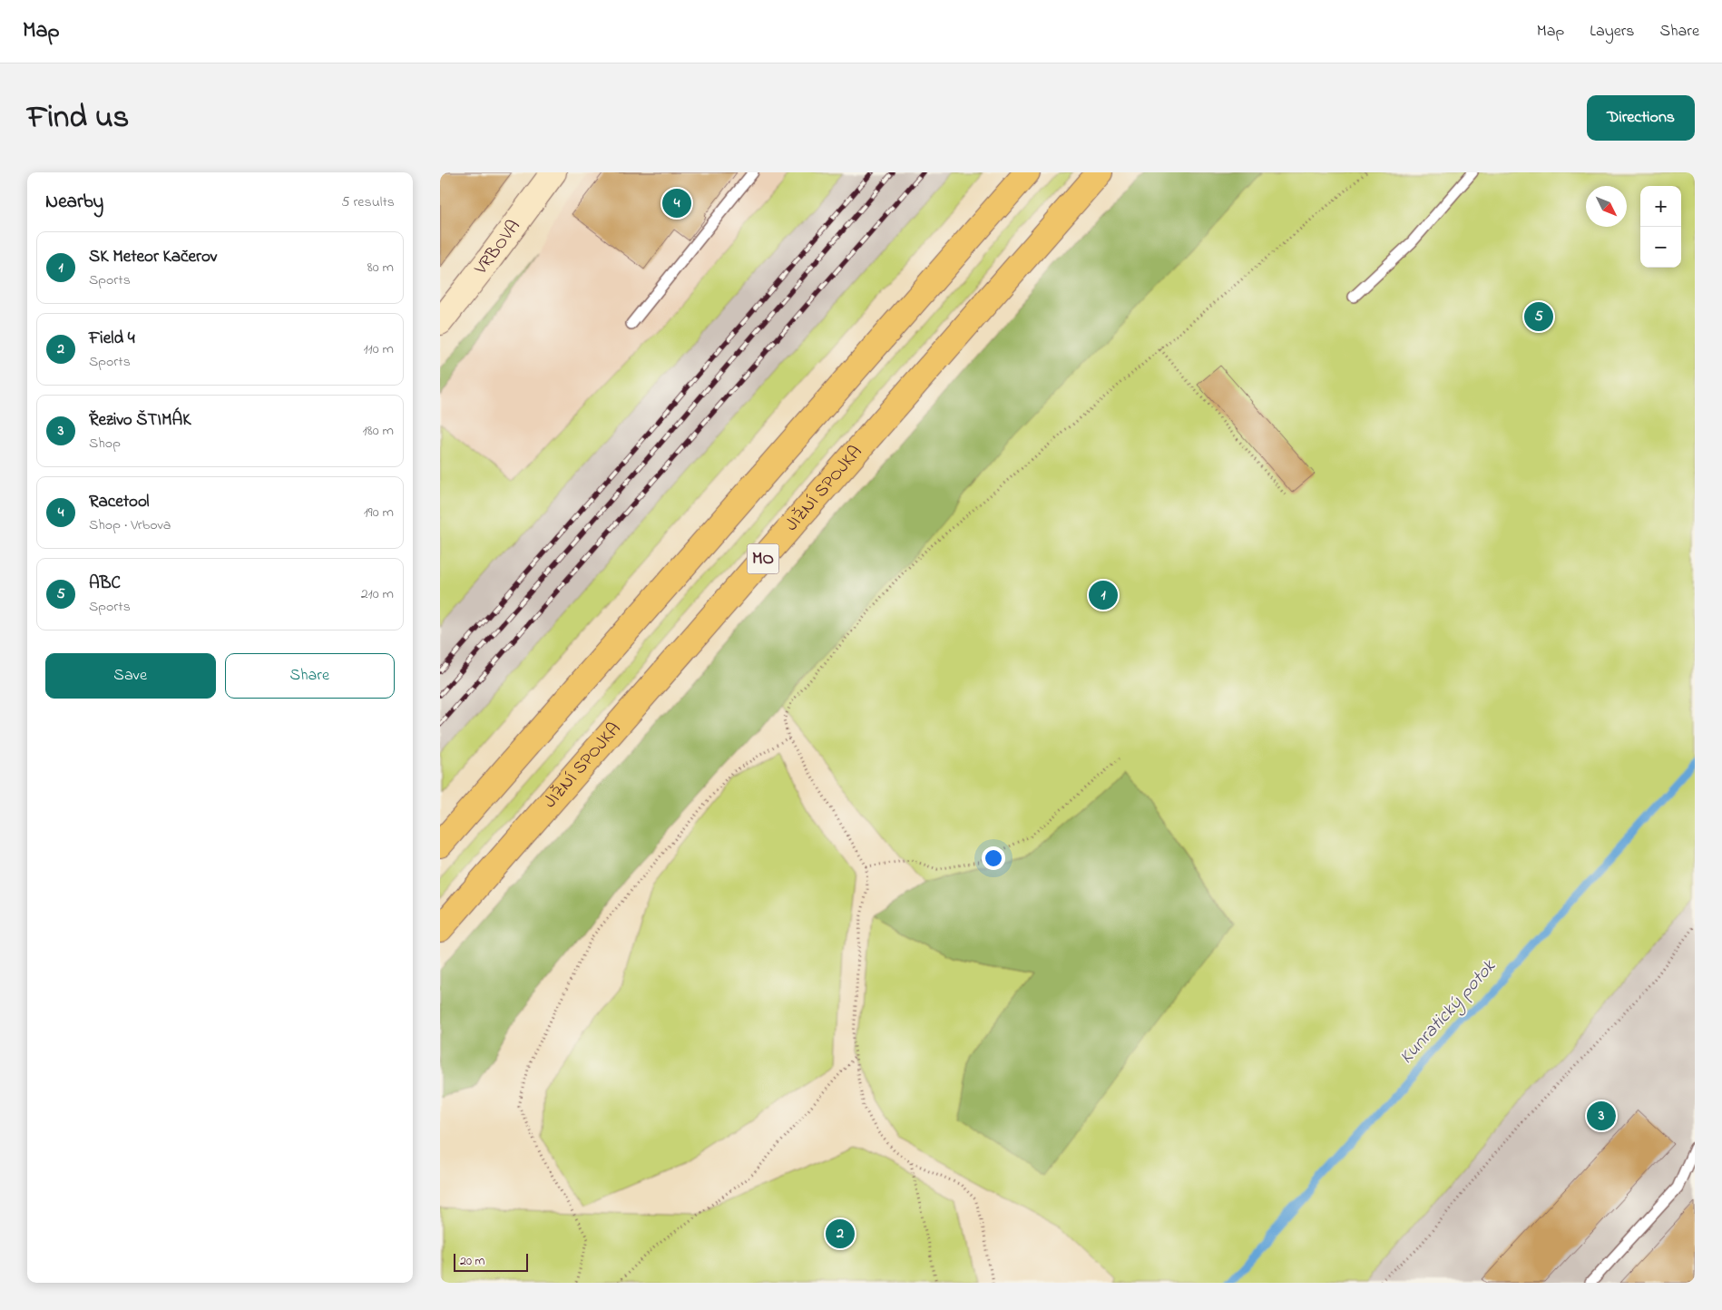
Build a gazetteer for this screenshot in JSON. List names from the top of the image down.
{
  "streets": {
    "highway": ["JIŽNÍ SPOJKA", "MO"],
    "main road": ["VRBOVA"]
  },
  "water": ["Kunratický potok"],
  "scale_bar": "20 m",
  "north": "bottom right",
  "page": {
    "header": "Map",
    "nav": ["Map", "Layers", "Share"],
    "title": "Find us",
    "buttons": [
      "Directions",
      ["Save", "Share"]
    ],
    "heading": ["Nearby", "5 results"],
    "map_buttons": ["+", "−"],
    "pins": [
      "4",
      "5",
      "1",
      "3",
      "2"
    ],
    "list": [
      {
        "mark": "1",
        "name": "SK Meteor Kačerov",
        "note": "Sports",
        "value": "80 m"
      },
      {
        "mark": "2",
        "name": "Field 4",
        "note": "Sports",
        "value": "110 m"
      },
      {
        "mark": "3",
        "name": "Řezivo ŠTIMÁK",
        "note": "Shop",
        "value": "180 m"
      },
      {
        "mark": "4",
        "name": "Racetool",
        "note": "Shop · Vrbova",
        "value": "190 m"
      },
      {
        "mark": "5",
        "name": "ABC",
        "note": "Sports",
        "value": "210 m"
      }
    ],
    "scale": "20 m"
  }
}
